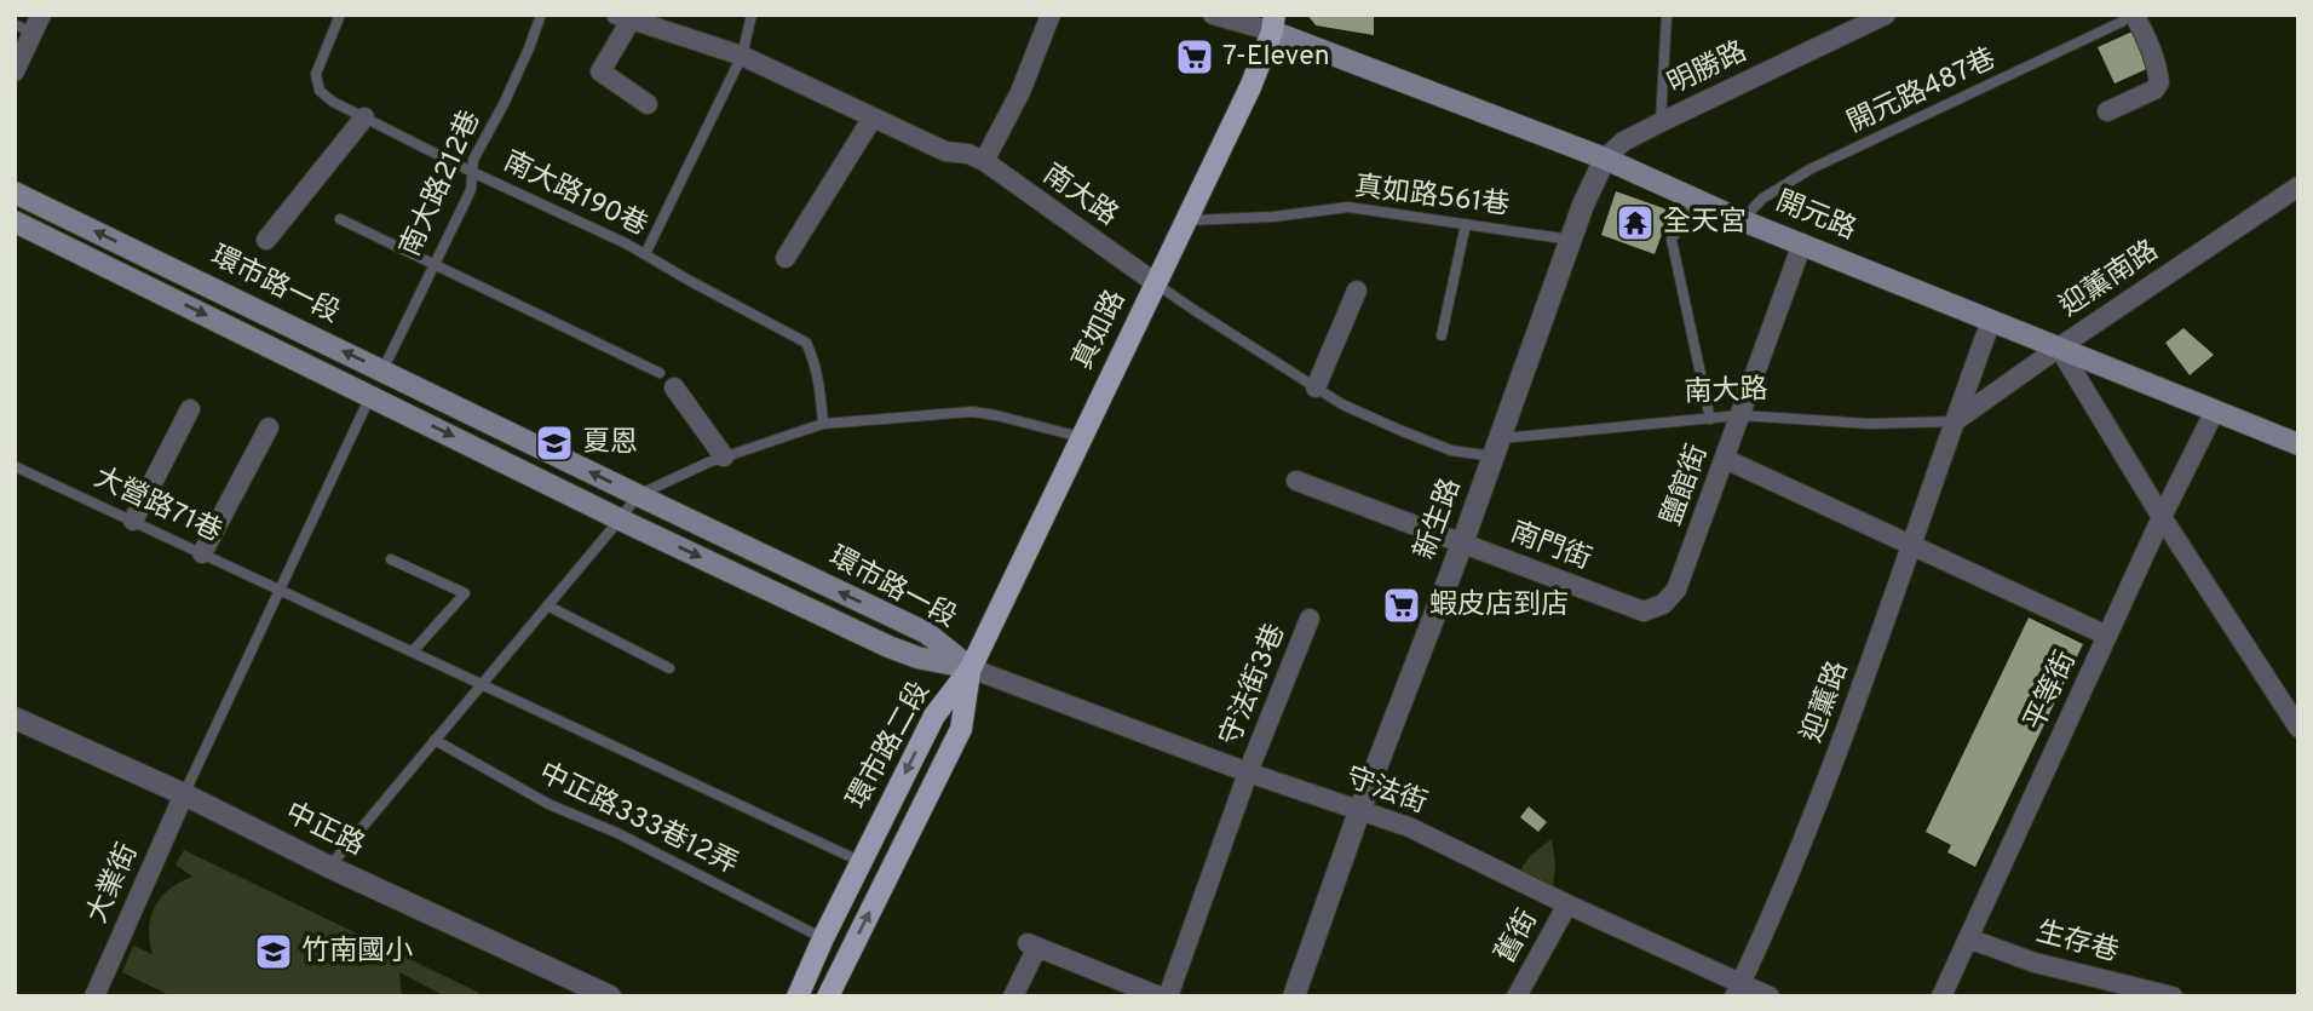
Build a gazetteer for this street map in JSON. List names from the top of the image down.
{
  "streets": {
    "main road": [
      "開元路",
      "環市路一段",
      "真如路",
      "環市路二段"
    ],
    "street": [
      "明勝路",
      "南大路",
      "迎薰南路",
      "鹽館街",
      "新生路",
      "南門街",
      "守法街3巷",
      "平等街",
      "迎薰路",
      "守法街",
      "中正路",
      "大業街",
      "舊街",
      "生存巷"
    ],
    "lane": [
      "開元路487巷",
      "南大路212巷",
      "南大路190巷",
      "真如路561巷",
      "大營路71巷",
      "中正路333巷12弄"
    ]
  },
  "crossings": [
    ["明勝路", "開元路"],
    ["明勝路", "新生路"],
    ["開元路487巷", "開元路"],
    ["南大路212巷", "南大路190巷"],
    ["南大路212巷", "環市路一段"],
    ["南大路", "迎薰南路"],
    ["南大路", "真如路"],
    ["南大路", "鹽館街"],
    ["南大路", "新生路"],
    ["南大路", "迎薰路"],
    ["真如路561巷", "真如路"],
    ["真如路561巷", "新生路"],
    ["開元路", "迎薰南路"],
    ["開元路", "真如路"],
    ["開元路", "鹽館街"],
    ["開元路", "新生路"],
    ["開元路", "平等街"],
    ["開元路", "迎薰路"],
    ["迎薰南路", "迎薰路"],
    ["環市路一段", "真如路"],
    ["環市路一段", "環市路二段"],
    ["環市路一段", "守法街"],
    ["真如路", "環市路二段"],
    ["真如路", "守法街"],
    ["鹽館街", "南門街"],
    ["大營路71巷", "環市路二段"],
    ["新生路", "南門街"],
    ["新生路", "守法街"],
    ["守法街3巷", "守法街"],
    ["平等街", "生存巷"],
    ["迎薰路", "守法街"],
    ["環市路二段", "守法街"],
    ["環市路二段", "中正路333巷12弄"],
    ["守法街", "舊街"],
    ["中正路", "大業街"]
  ],
  "places": {
    "supermarket": ["7-Eleven", "蝦皮店到店"],
    "temple": ["全天宮"],
    "school or university": ["夏恩", "竹南國小"]
  }
}
